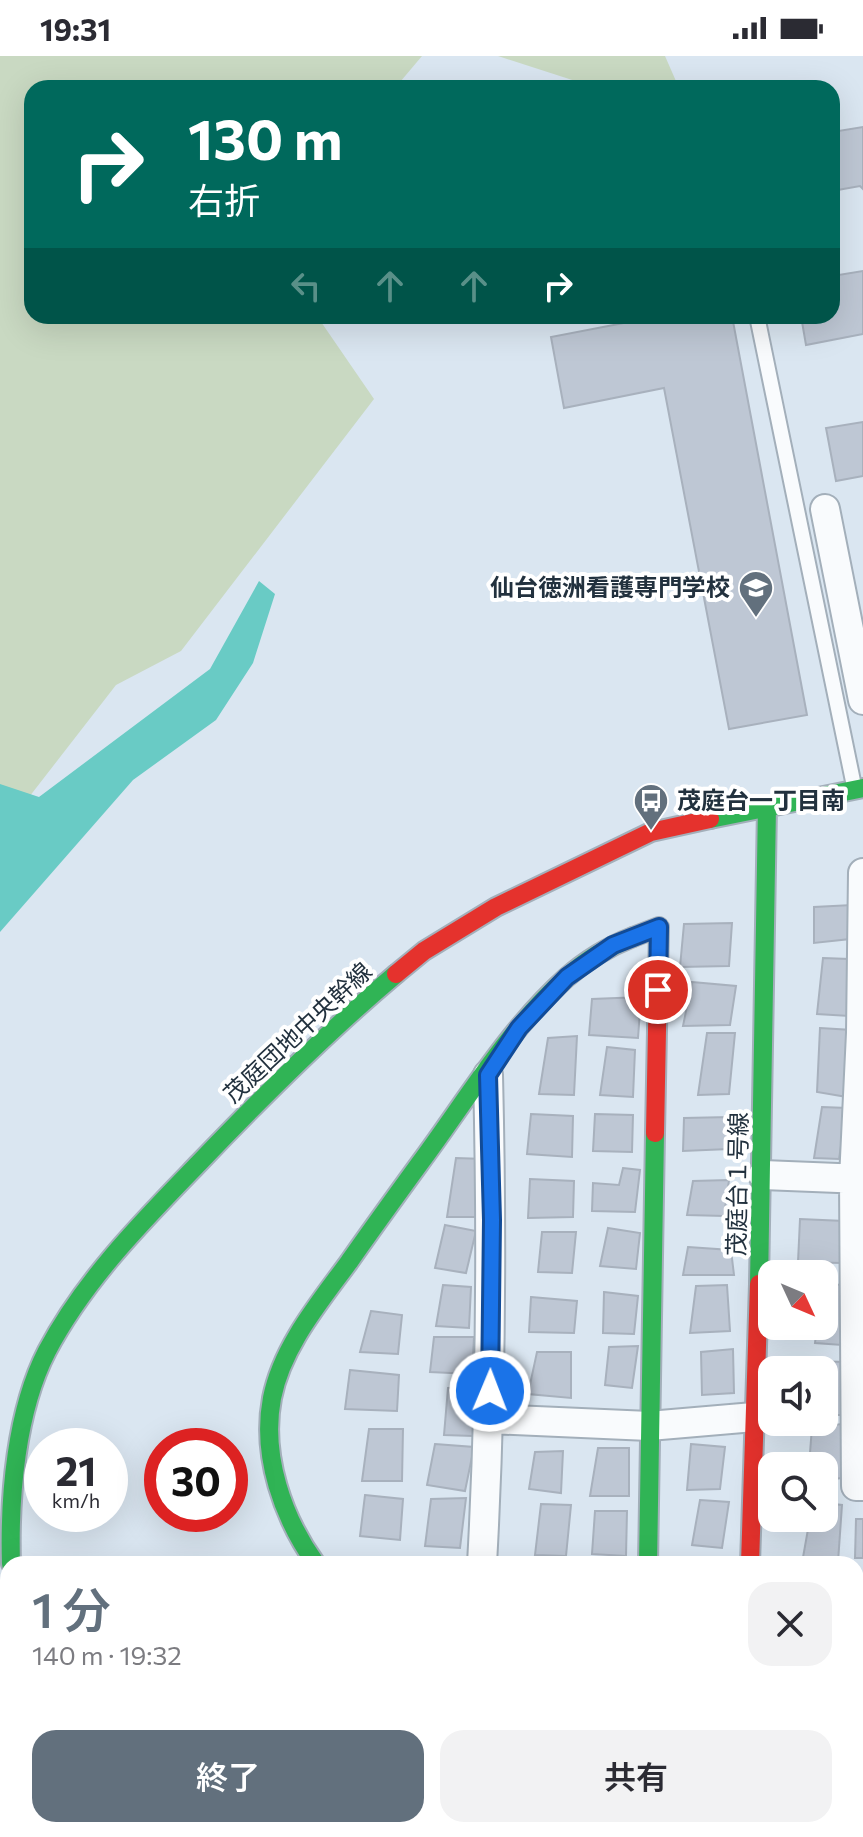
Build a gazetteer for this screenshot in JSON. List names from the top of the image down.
{
  "streets": {
    "street": ["茂庭団地中央幹線", "茂庭台１号線"]
  },
  "crossings": [
    ["茂庭団地中央幹線", "茂庭台１号線"]
  ],
  "places": {
    "school or university": ["仙台徳洲看護専門学校"],
    "bus stop": ["茂庭台一丁目南"]
  },
  "north": "bottom right",
  "page": {
    "status": "19:31",
    "turn": ["130 m", "右折"],
    "speed": "21 km/h",
    "limit": "30",
    "heading": ["1 分", "140 m · 19:32"],
    "buttons": ["終了", "共有"]
  }
}
